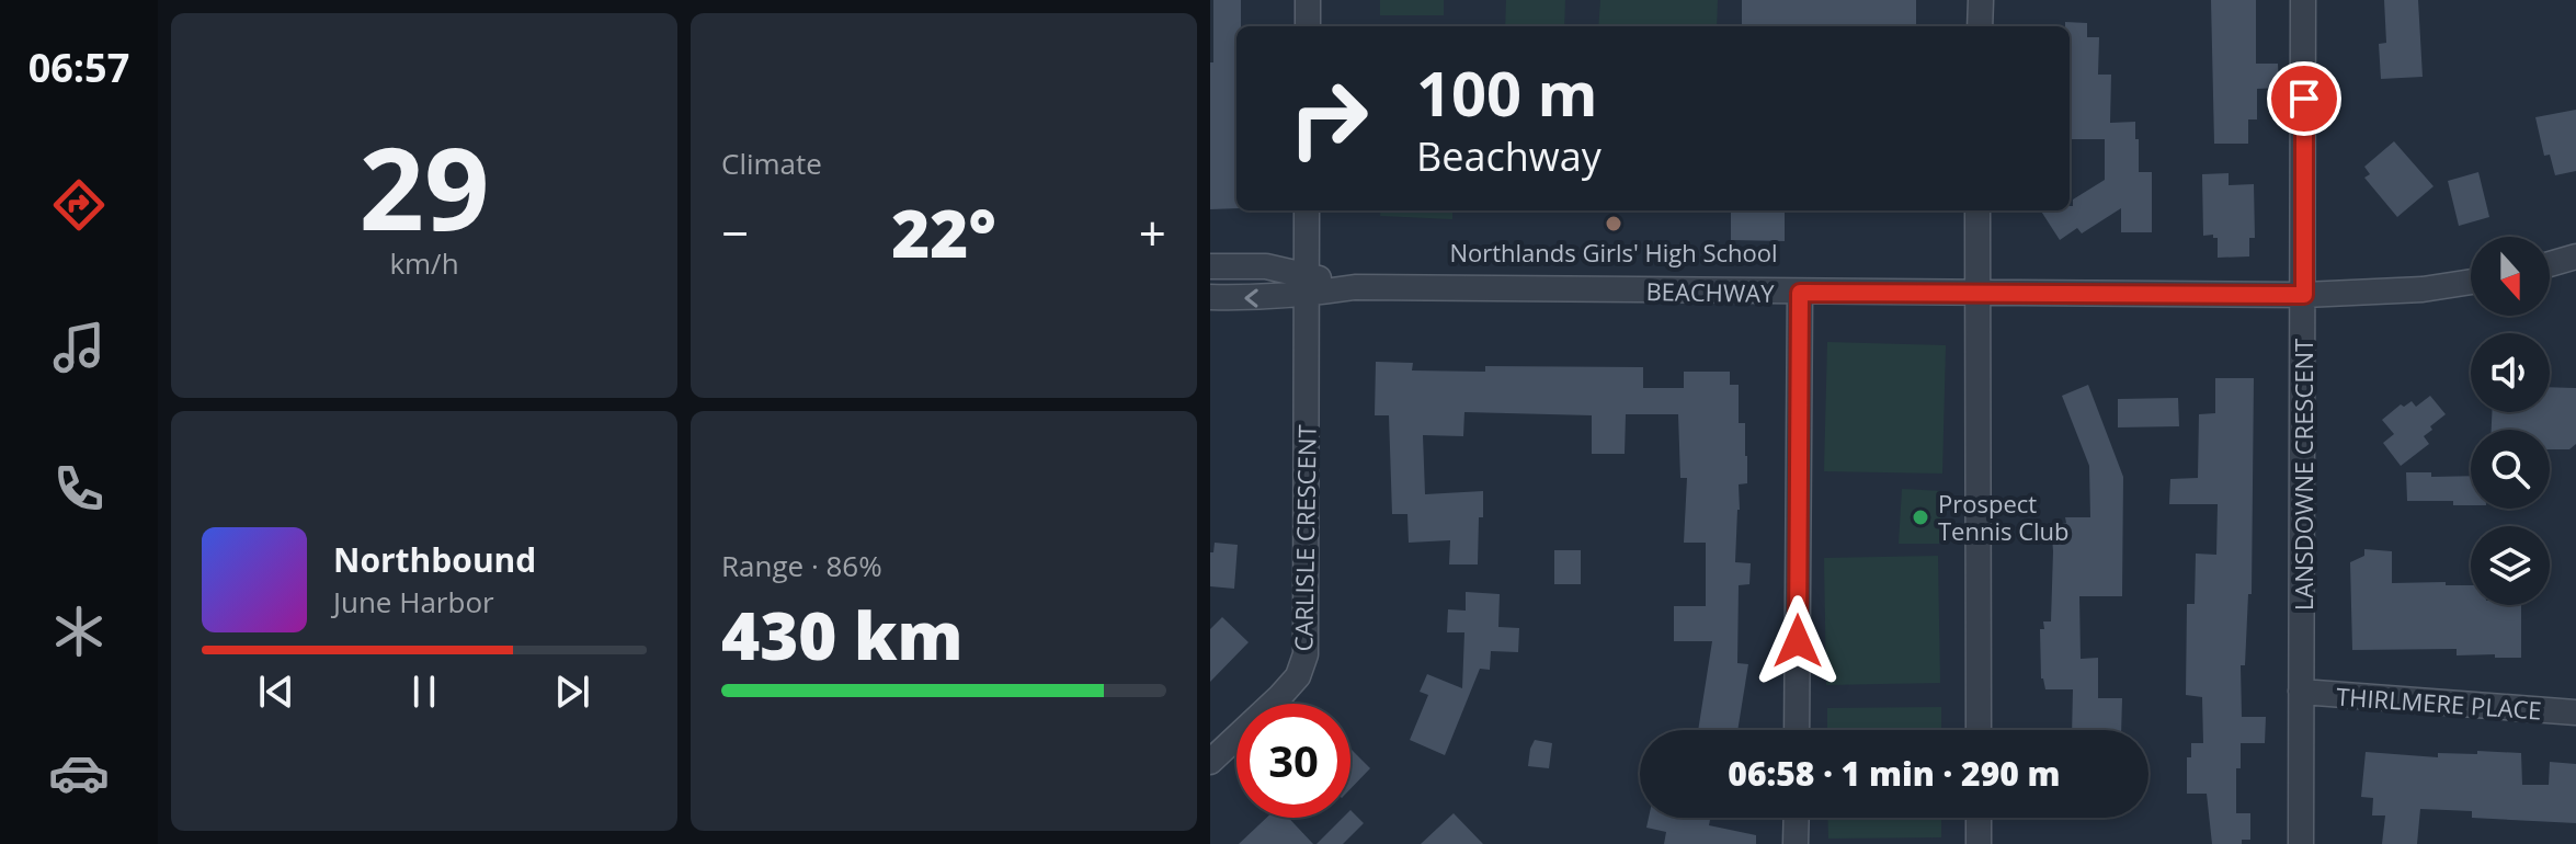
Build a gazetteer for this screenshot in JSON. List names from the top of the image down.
{
  "streets": {
    "street": [
      "BEACHWAY",
      "LANSDOWNE CRESCENT",
      "CARLISLE CRESCENT",
      "THIRLMERE PLACE"
    ]
  },
  "crossings": [
    ["BEACHWAY", "LANSDOWNE CRESCENT"],
    ["BEACHWAY", "CARLISLE CRESCENT"],
    ["LANSDOWNE CRESCENT", "THIRLMERE PLACE"]
  ],
  "places": ["Northlands Girls' High School", "Prospect Tennis Club"],
  "north": "bottom",
  "page": {
    "tabs": "06:57",
    "tile": [
      ["29", "km/h"],
      "Climate",
      ["Range · 86%", "430 km"]
    ],
    "turn": ["100 m", "Beachway"],
    "heat": ["−", "22°", "+"],
    "song": ["Northbound", "June Harbor"],
    "limit": "30",
    "trip": "06:58 · 1 min · 290 m"
  }
}
